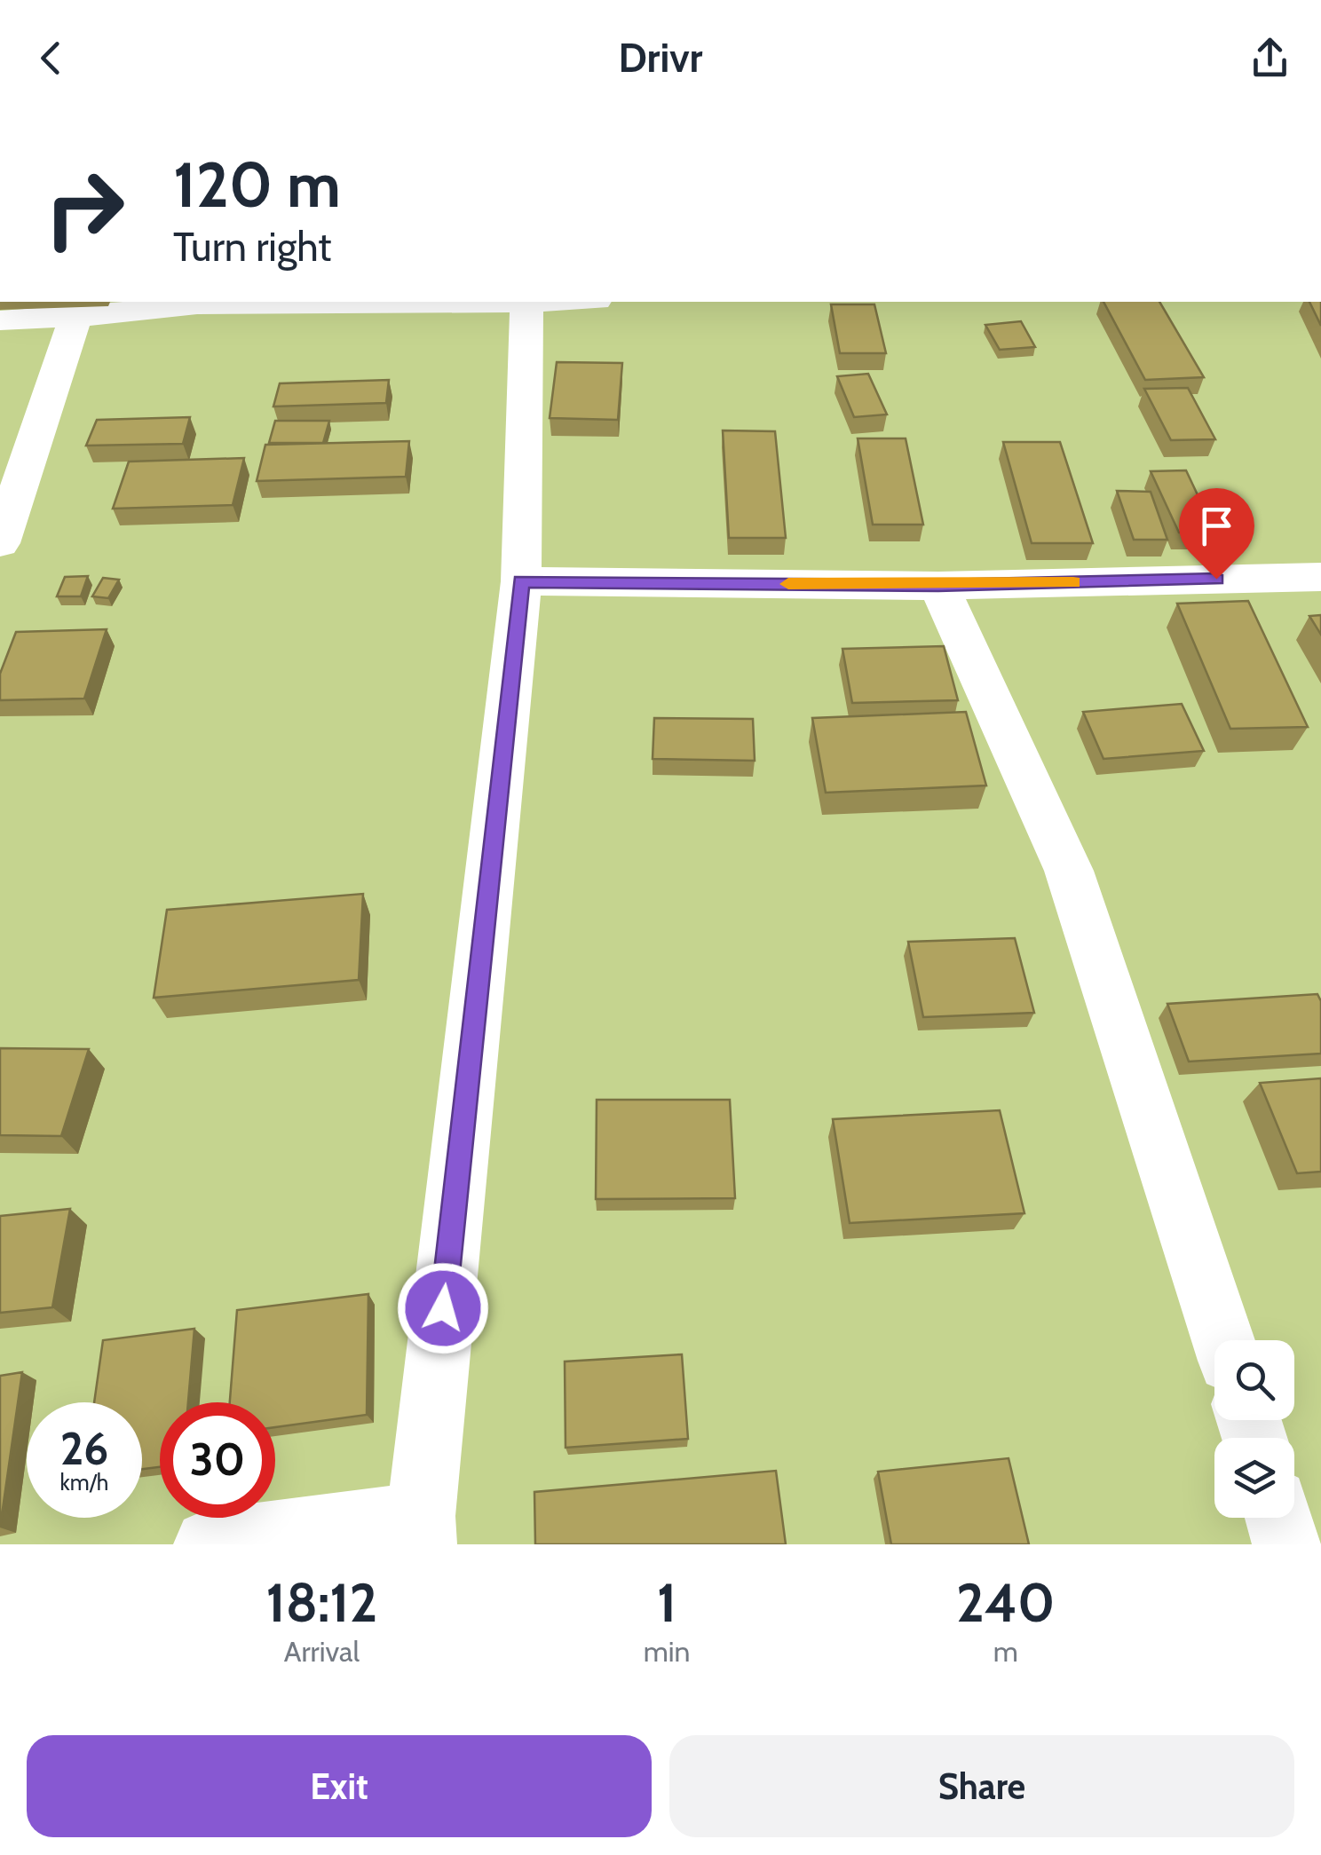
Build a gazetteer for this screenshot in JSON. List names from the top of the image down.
{
  "page": {
    "header": "Drivr",
    "turn": ["120 m", "Turn right"],
    "speed": "26 km/h",
    "limit": "30",
    "eta": [
      "18:12",
      "Arrival",
      "1",
      "min",
      "240",
      "m"
    ],
    "buttons": ["Exit", "Share"]
  }
}
